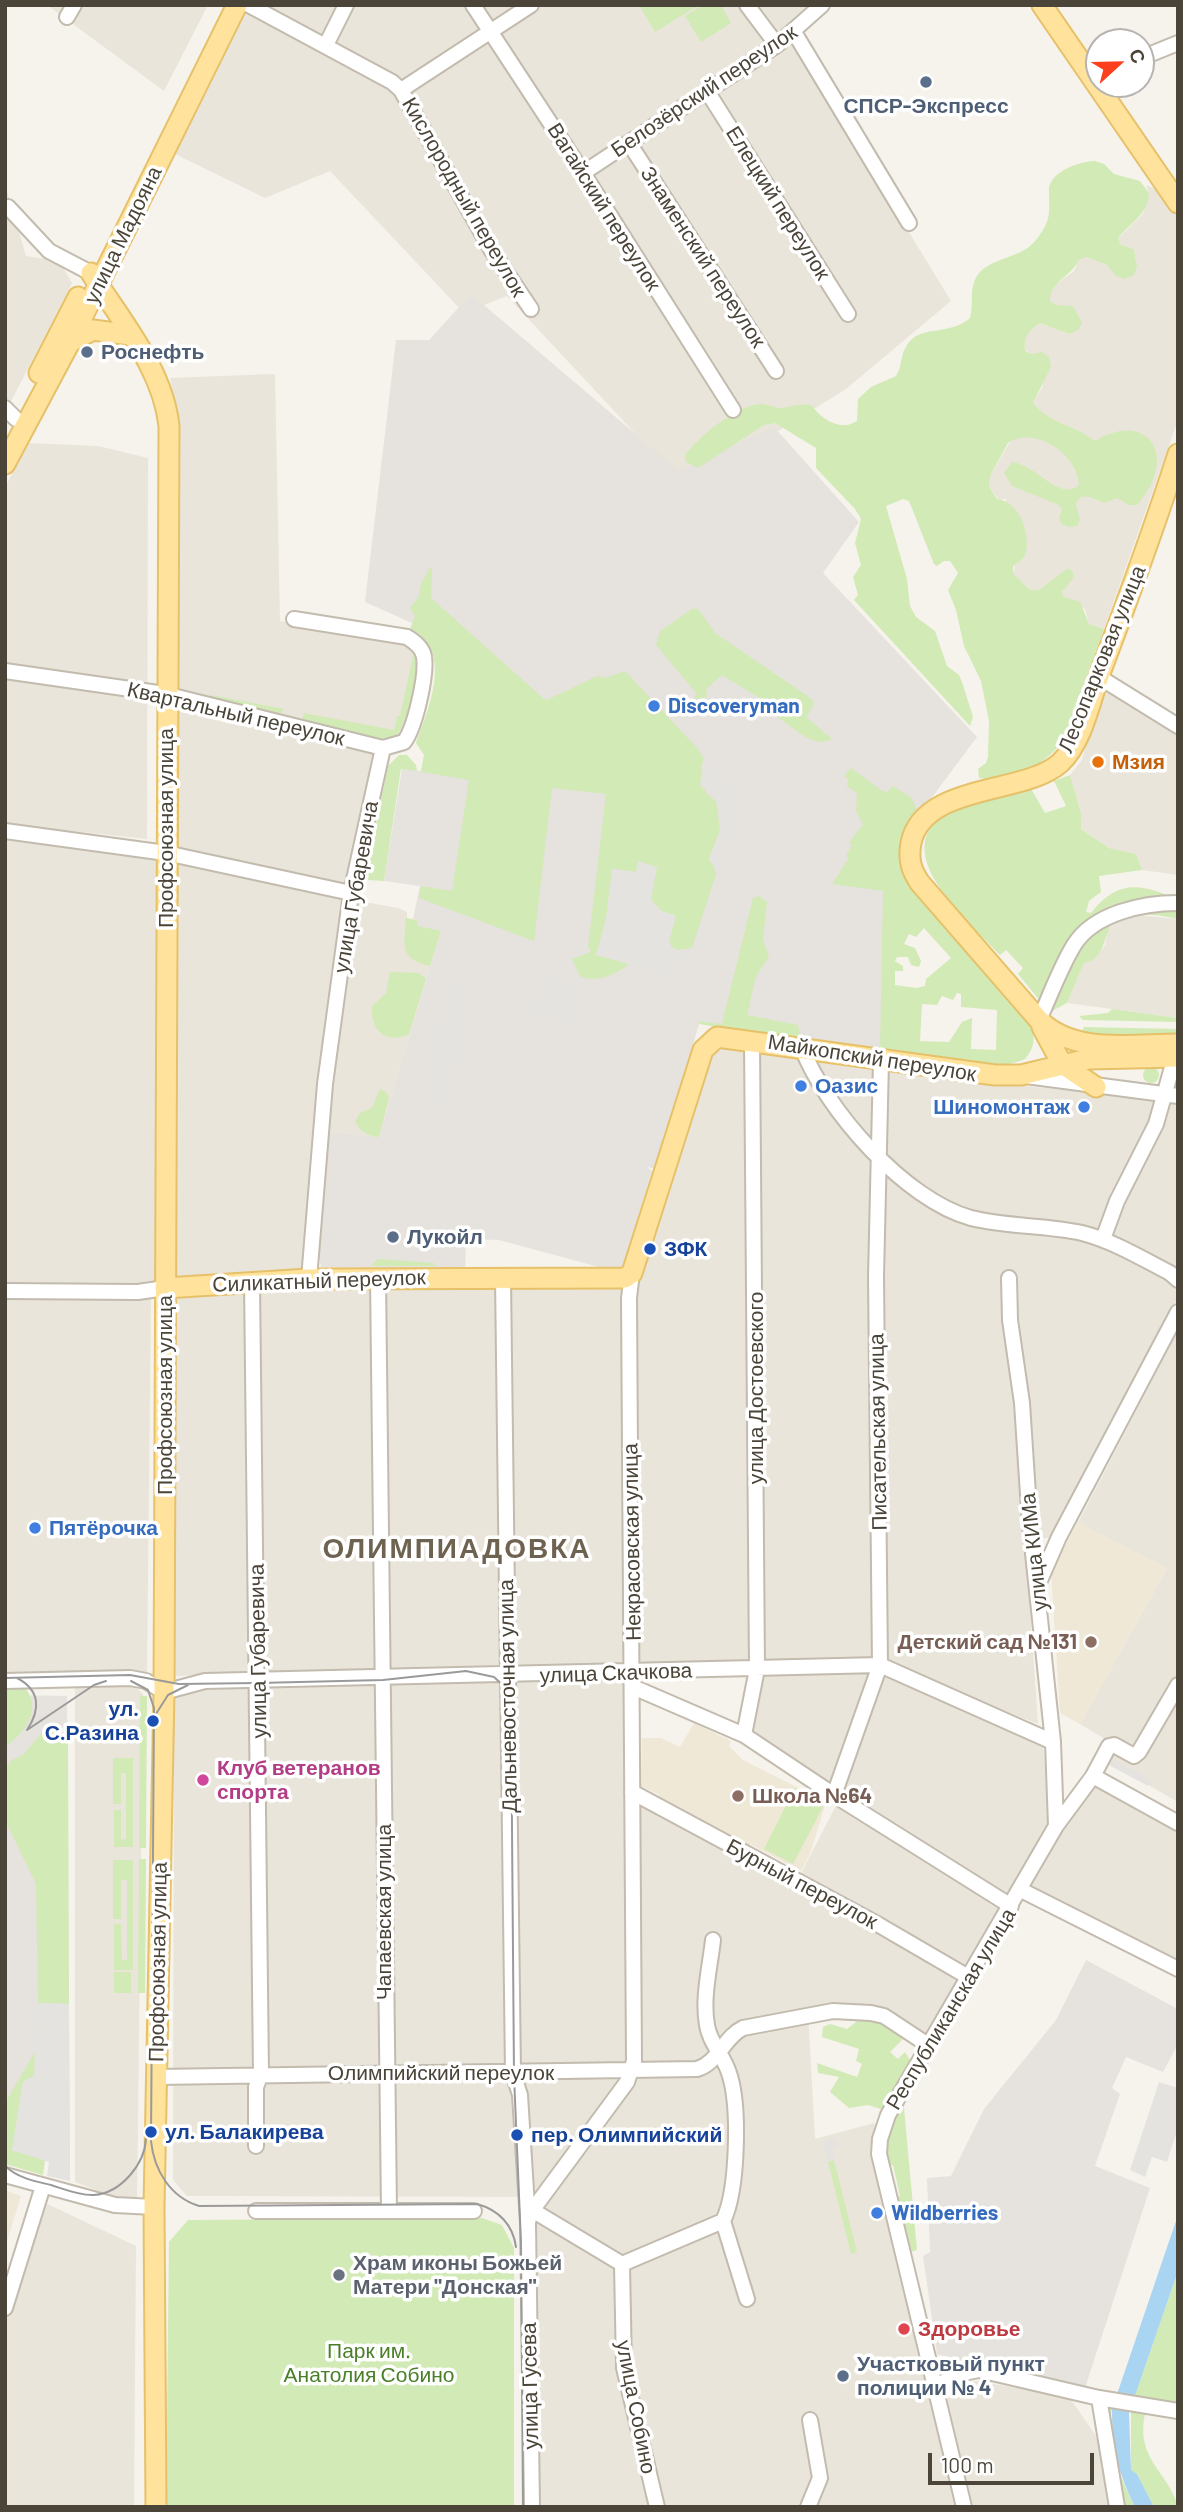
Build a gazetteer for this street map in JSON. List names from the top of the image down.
{
  "streets": {
    "main road": [
      "улица Мадояна",
      "Лесопарковая улица",
      "Профсоюзная улица",
      "Майкопский переулок",
      "Силикатный переулок",
      "Некрасовская улица"
    ],
    "street": [
      "Белозёрский переулок",
      "Кислородный переулок",
      "Елецкий переулок",
      "Вагайский переулок",
      "Знаменский переулок",
      "Квартальный переулок",
      "улица Губаревича",
      "улица Достоевского",
      "Писательская улица",
      "улица КИМа",
      "улица Скачкова",
      "Дальневосточная улица",
      "Бурный переулок",
      "Чапаевская улица",
      "Республиканская улица",
      "Олимпийский переулок",
      "улица Гусева",
      "улица Собино"
    ]
  },
  "crossings": [
    ["Белозёрский переулок", "Елецкий переулок"],
    ["Белозёрский переулок", "Вагайский переулок"],
    ["Белозёрский переулок", "Знаменский переулок"],
    ["улица Мадояна", "Профсоюзная улица"],
    ["Лесопарковая улица", "Майкопский переулок"],
    ["Квартальный переулок", "Профсоюзная улица"],
    ["Квартальный переулок", "улица Губаревича"],
    ["Профсоюзная улица", "Силикатный переулок"],
    ["Профсоюзная улица", "улица Скачкова"],
    ["Профсоюзная улица", "Олимпийский переулок"],
    ["улица Губаревича", "Силикатный переулок"],
    ["улица Губаревича", "улица Скачкова"],
    ["улица Губаревича", "Олимпийский переулок"],
    ["Майкопский переулок", "улица Достоевского"],
    ["Майкопский переулок", "Писательская улица"],
    ["Майкопский переулок", "Некрасовская улица"],
    ["Силикатный переулок", "Некрасовская улица"],
    ["Силикатный переулок", "Дальневосточная улица"],
    ["Силикатный переулок", "Чапаевская улица"],
    ["улица Достоевского", "улица Скачкова"],
    ["Писательская улица", "улица Скачкова"],
    ["Некрасовская улица", "улица Скачкова"],
    ["Некрасовская улица", "Бурный переулок"],
    ["Некрасовская улица", "Олимпийский переулок"],
    ["улица КИМа", "улица Скачкова"],
    ["улица КИМа", "Республиканская улица"],
    ["улица Скачкова", "Дальневосточная улица"],
    ["улица Скачкова", "Чапаевская улица"],
    ["Дальневосточная улица", "Олимпийский переулок"],
    ["Дальневосточная улица", "улица Гусева"],
    ["Бурный переулок", "Республиканская улица"],
    ["Чапаевская улица", "Олимпийский переулок"],
    ["Республиканская улица", "Олимпийский переулок"],
    ["Олимпийский переулок", "улица Гусева"]
  ],
  "districts": ["ОЛИМПИАДОВКА"],
  "parks": ["Парк им. Анатолия Собино"],
  "places": [
    "СПСР-Экспресс",
    "Роснефть",
    "Discoveryman",
    "Мзия",
    "Оазис",
    "Шиномонтаж",
    "Лукойл",
    "ЗФК",
    "Пятёрочка",
    "Детский сад №131",
    "ул. С.Разина",
    "Клуб ветеранов спорта",
    "Школа №64",
    "ул. Балакирева",
    "пер. Олимпийский",
    "Wildberries",
    "Храм иконы Божьей Матери \"Донская\"",
    "Здоровье",
    "Участковый пункт полиции № 4"
  ],
  "scale_bar": "100 m",
  "north": "right"
}
